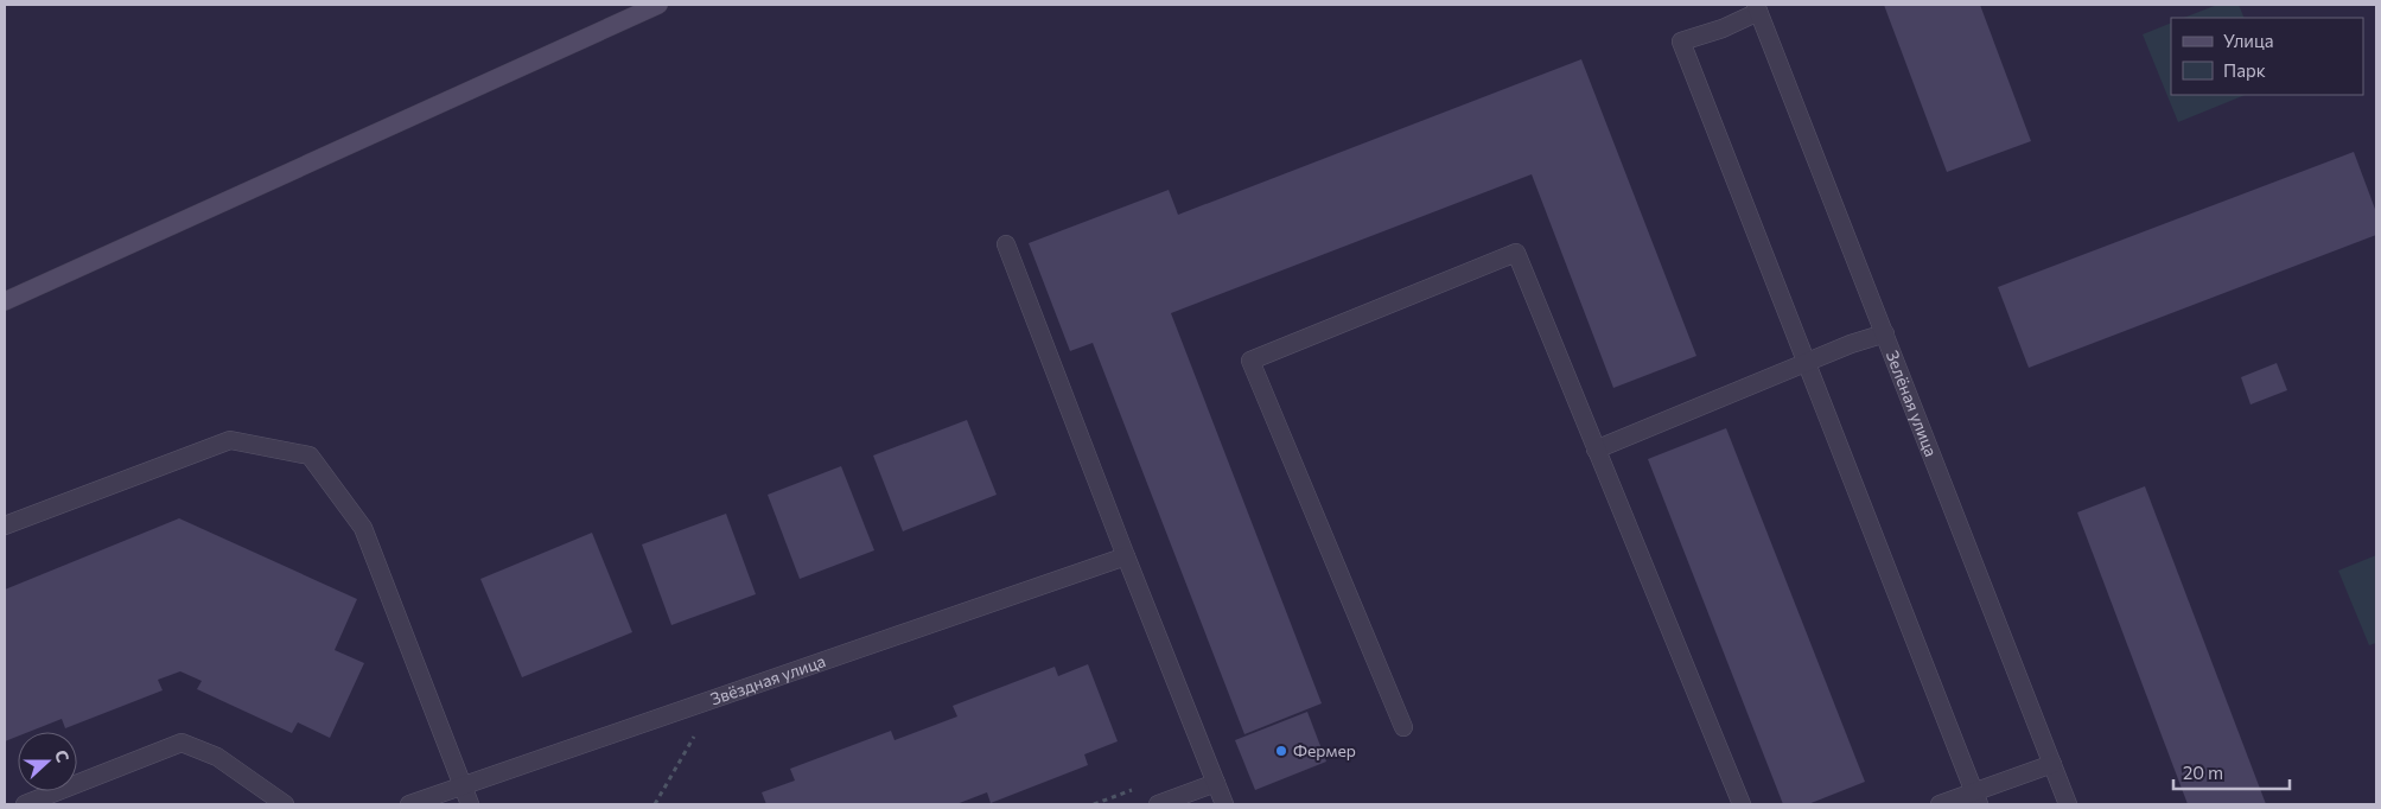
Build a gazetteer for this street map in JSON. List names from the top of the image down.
{
  "streets": {
    "street": ["Зелёная улица", "Звёздная улица"]
  },
  "places": ["Фермер"],
  "legend": ["Улица", "Парк"],
  "scale_bar": "20 m",
  "north": "right"
}
